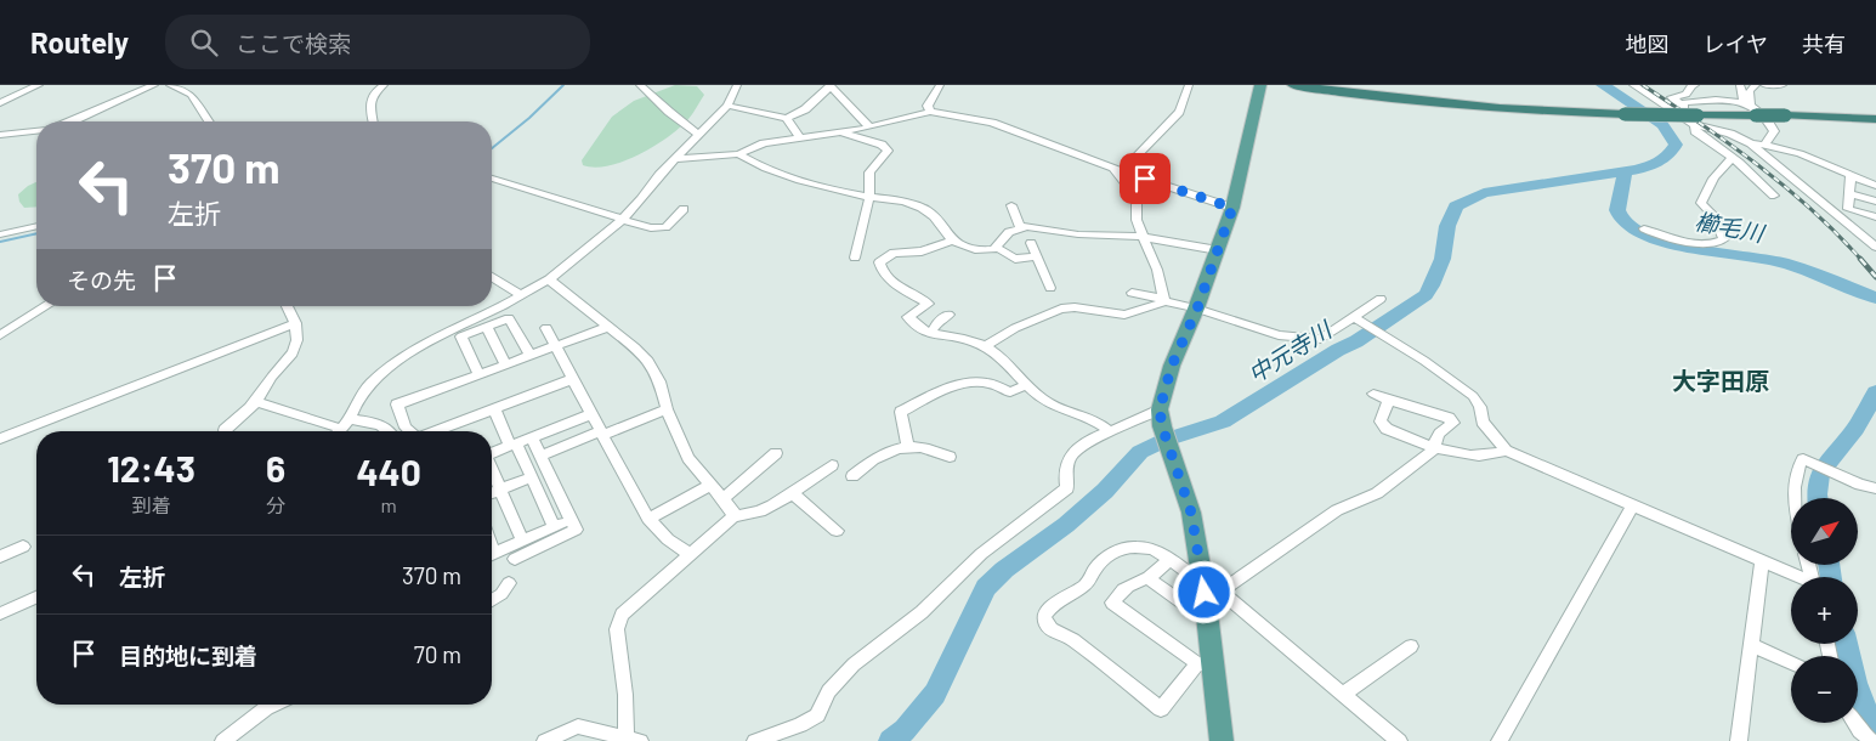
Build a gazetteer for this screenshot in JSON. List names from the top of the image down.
{
  "districts": ["大字田原"],
  "water": ["櫛毛川", "中元寺川"],
  "north": "top right",
  "page": {
    "header": "Routely",
    "search": "ここで検索",
    "nav": ["地図", "レイヤ", "共有"],
    "turn": ["370 m", "左折"],
    "then": "その先",
    "eta": [
      "12:43",
      "到着",
      "6",
      "分",
      "440",
      "m"
    ],
    "map_buttons": ["+", "−"],
    "list": [
      {
        "name": "左折",
        "value": "370 m"
      },
      {
        "name": "目的地に到着",
        "value": "70 m"
      }
    ]
  }
}
